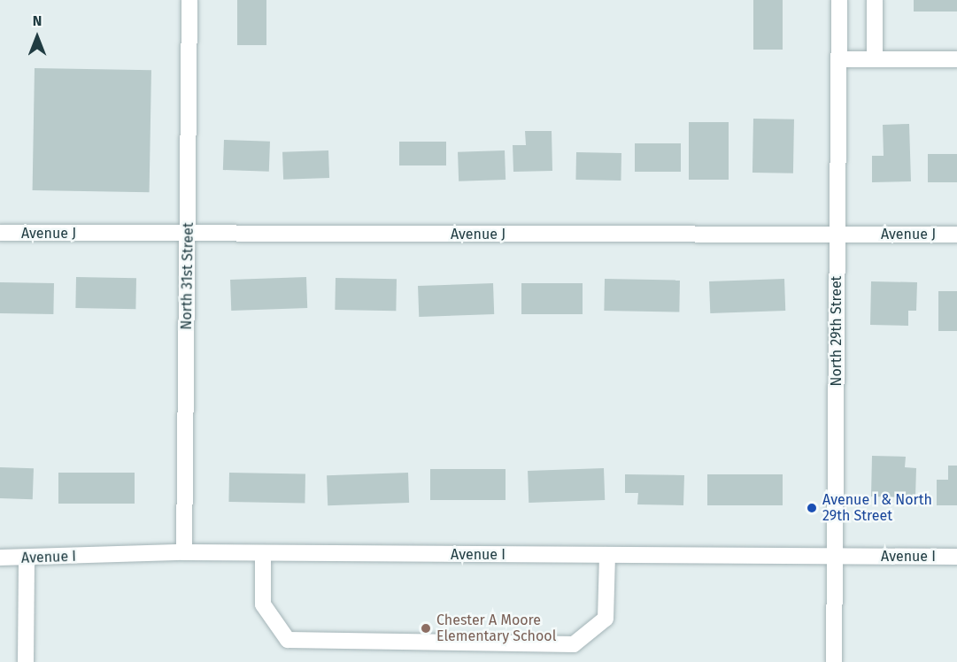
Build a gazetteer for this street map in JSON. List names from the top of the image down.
{
  "streets": {
    "street": [
      "Avenue J",
      "North 31st Street",
      "North 29th Street",
      "Avenue I"
    ]
  },
  "crossings": [
    ["Avenue J", "North 31st Street"],
    ["Avenue J", "North 29th Street"],
    ["North 31st Street", "Avenue I"],
    ["North 29th Street", "Avenue I"]
  ],
  "places": ["Avenue I & North 29th Street", "Chester A Moore Elementary School"],
  "north": "top"
}
